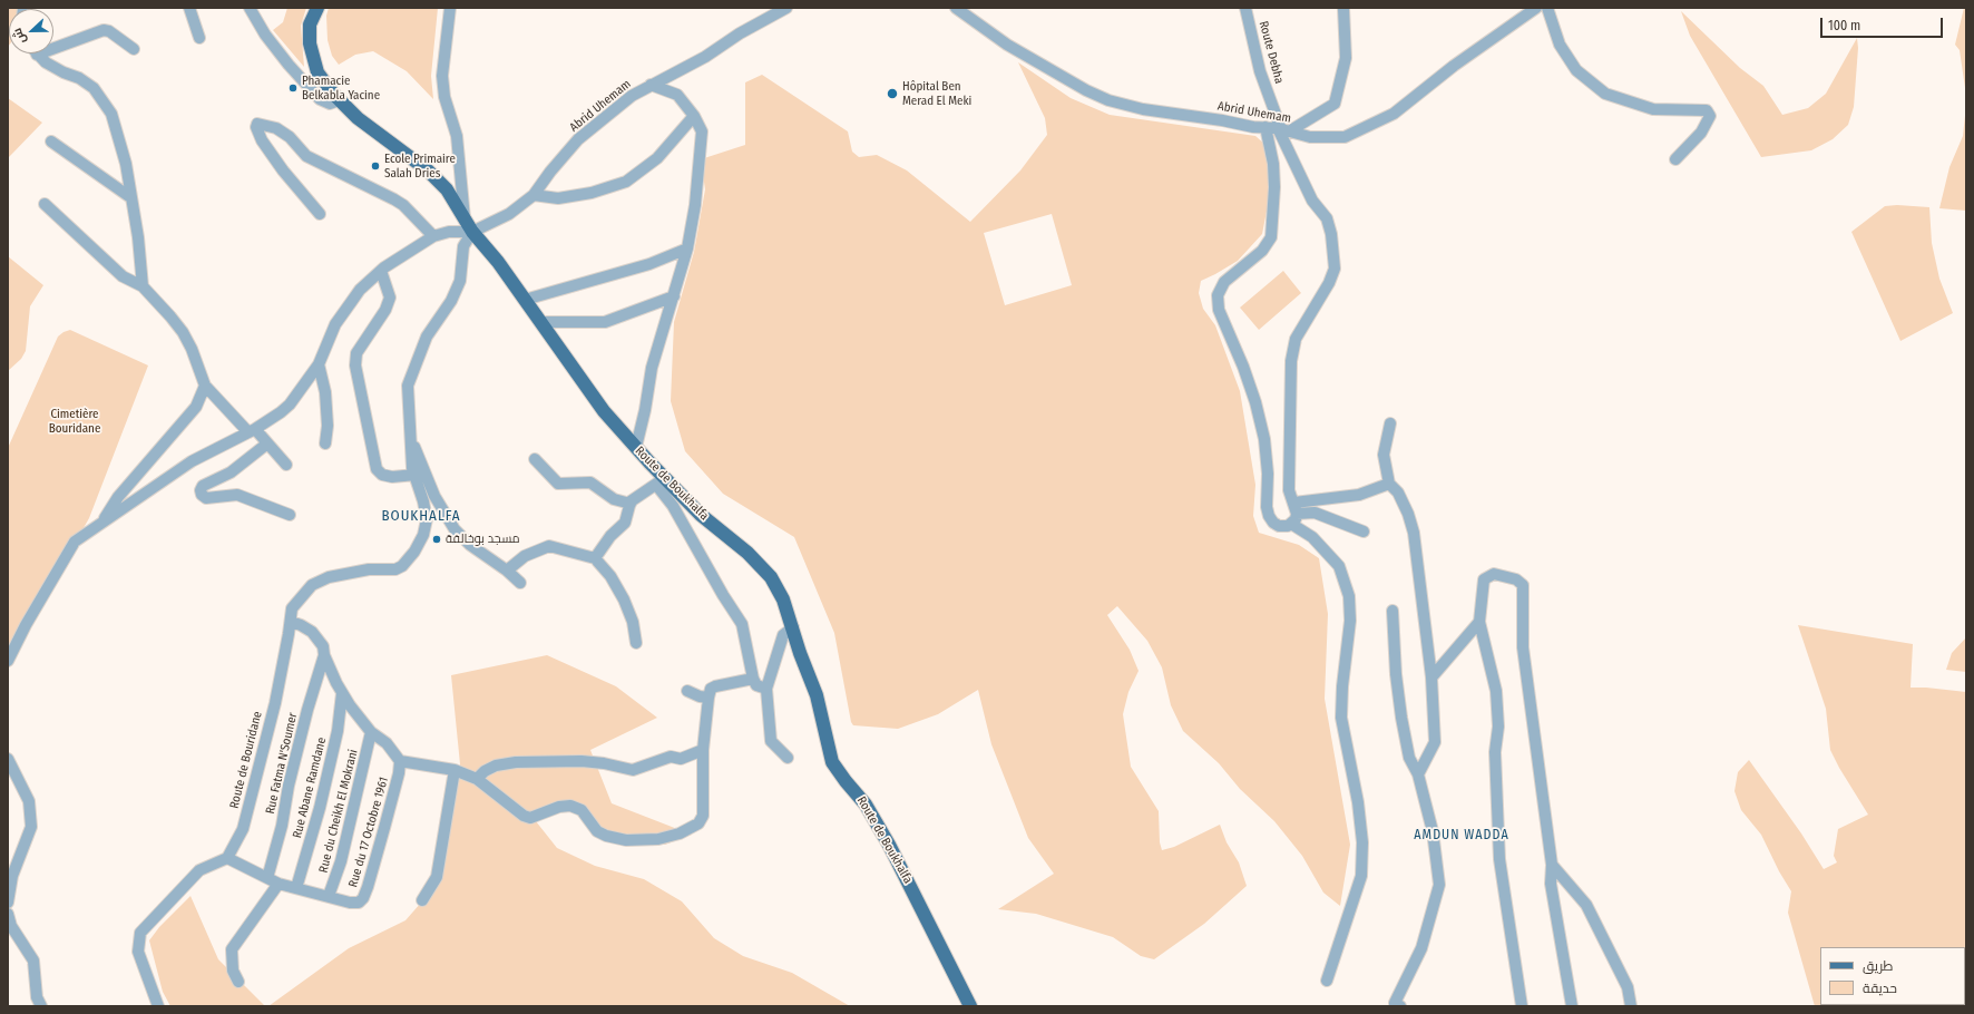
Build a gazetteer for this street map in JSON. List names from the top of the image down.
{
  "streets": {
    "main road": ["Route de Boukhalfa"],
    "street": [
      "Route Debha",
      "Abrid Uhemam",
      "Route de Bouridane",
      "Rue Fatma N'Soumer",
      "Rue Abane Ramdane",
      "Rue du Cheikh El Mokrani",
      "Rue du 17 Octobre 1961"
    ]
  },
  "crossings": [
    ["Route Debha", "Abrid Uhemam"],
    ["Abrid Uhemam", "Route de Boukhalfa"],
    ["Route de Bouridane", "Rue du 17 Octobre 1961"],
    ["Rue Fatma N'Soumer", "Rue du 17 Octobre 1961"],
    ["Rue Abane Ramdane", "Rue du 17 Octobre 1961"],
    ["Rue du Cheikh El Mokrani", "Rue du 17 Octobre 1961"]
  ],
  "districts": ["BOUKHALFA", "AMDUN WADDA"],
  "parks": ["Cimetière Bouridane"],
  "places": [
    "Phamacie Belkabla Yacine",
    "Hôpital Ben Merad El Meki",
    "Ecole Primaire Salah Dries",
    "مسجد بوخالفة"
  ],
  "legend": ["طريق", "حديقة"],
  "scale_bar": "100 m",
  "north": "left"
}
